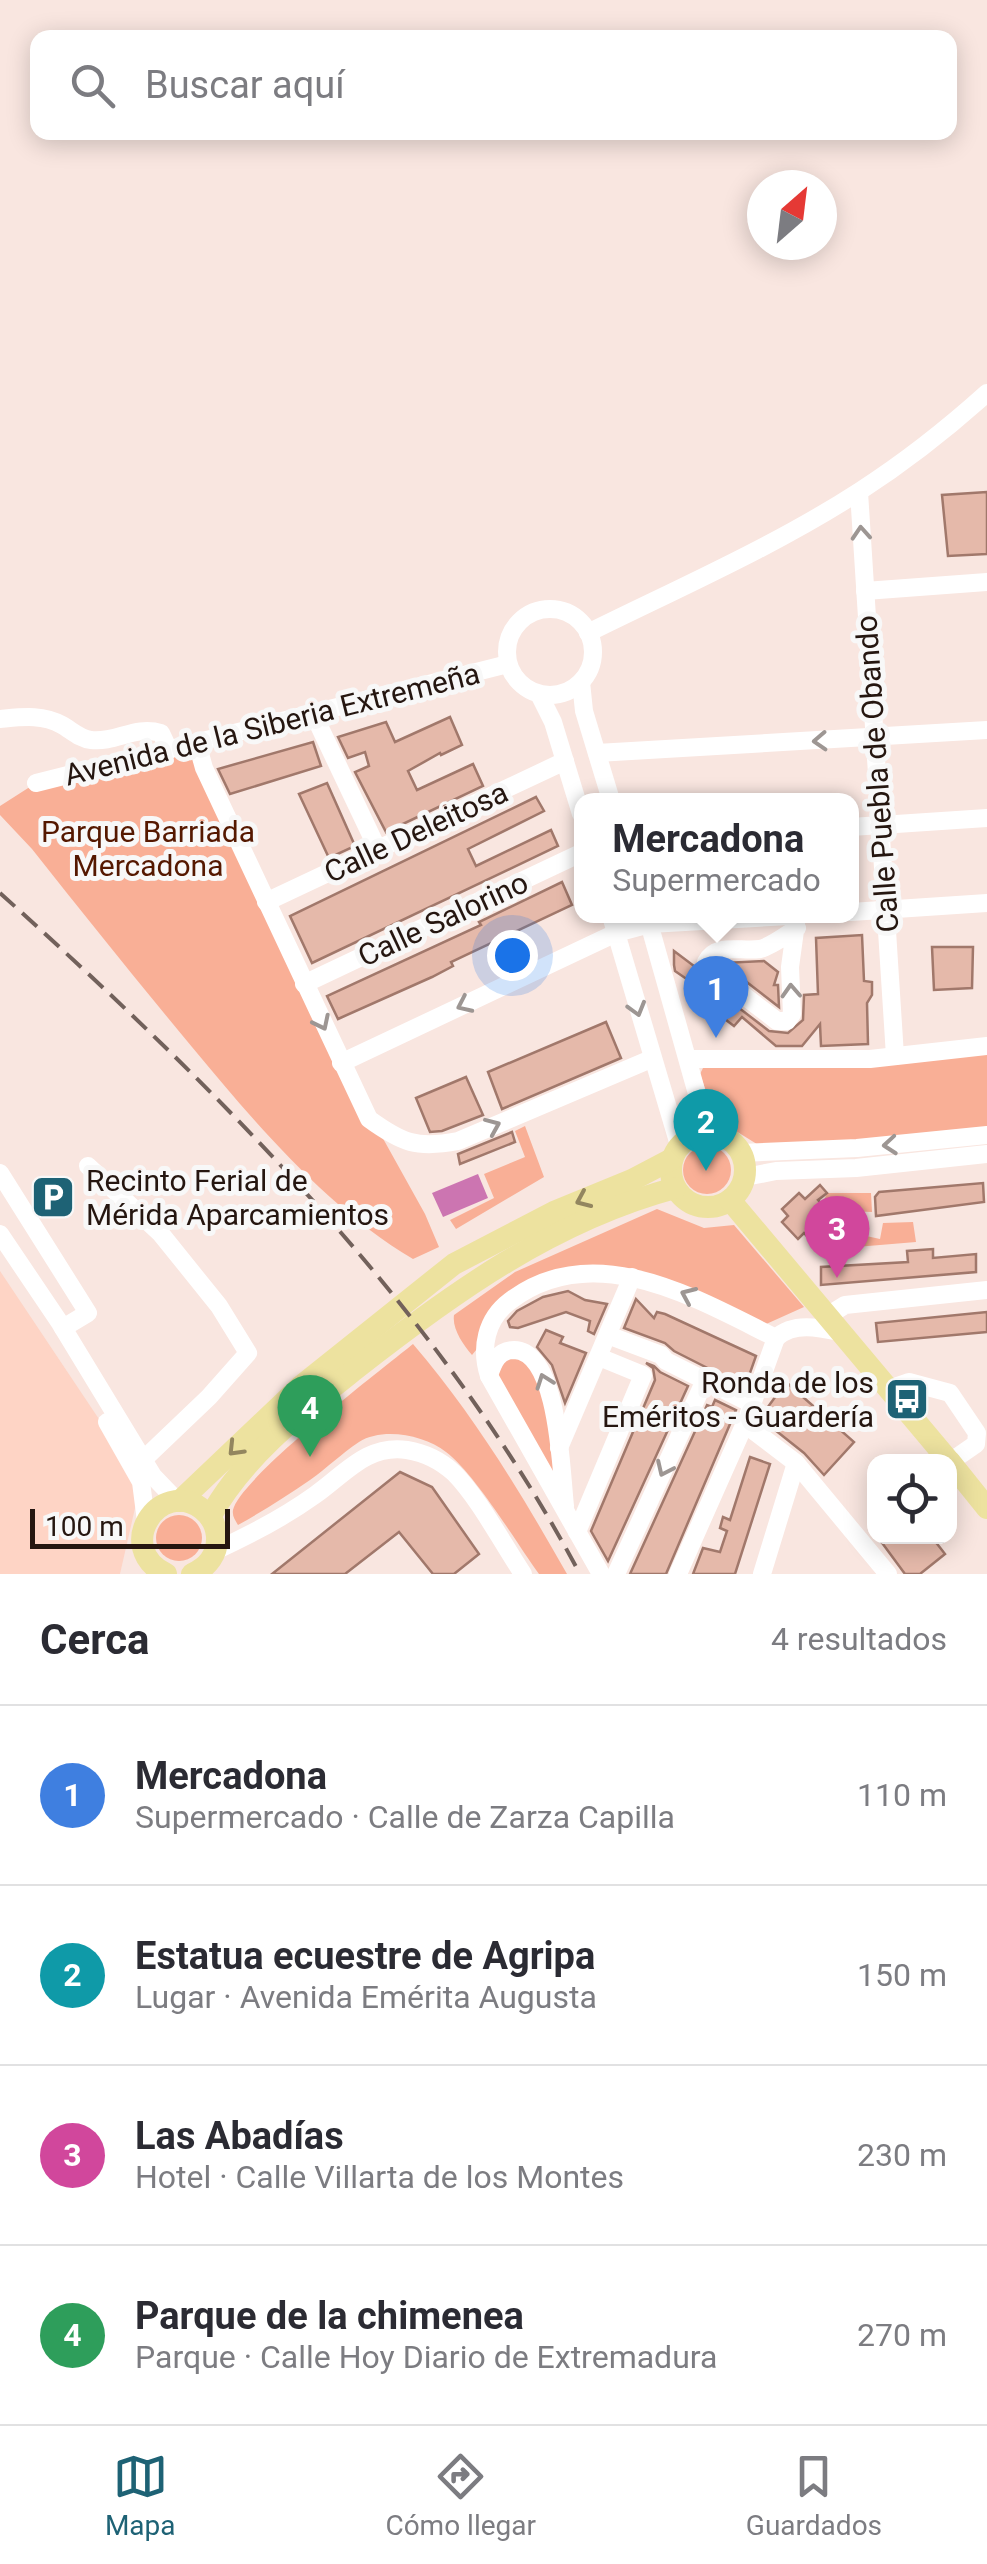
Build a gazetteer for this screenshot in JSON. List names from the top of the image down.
{
  "streets": {
    "street": [
      "Avenida de la Siberia Extremeña",
      "Calle Puebla de Obando",
      "Calle Deleitosa",
      "Calle Salorino"
    ]
  },
  "parks": ["Parque Barriada Mercadona"],
  "places": {
    "parking": ["Recinto Ferial de Mérida Aparcamientos"],
    "bus stop": ["Ronda de los Eméritos - Guardería"]
  },
  "scale_bar": "100 m",
  "north": "top right",
  "page": {
    "search": "Buscar aquí",
    "popup": ["Mercadona", "Supermercado"],
    "pins": [
      "1",
      "2",
      "3",
      "4"
    ],
    "scale": "100 m",
    "heading": ["Cerca", "4 resultados"],
    "list": [
      {
        "mark": "1",
        "name": "Mercadona",
        "note": "Supermercado · Calle de Zarza Capilla",
        "value": "110 m"
      },
      {
        "mark": "2",
        "name": "Estatua ecuestre de Agripa",
        "note": "Lugar · Avenida Emérita Augusta",
        "value": "150 m"
      },
      {
        "mark": "3",
        "name": "Las Abadías",
        "note": "Hotel · Calle Villarta de los Montes",
        "value": "230 m"
      },
      {
        "mark": "4",
        "name": "Parque de la chimenea",
        "note": "Parque · Calle Hoy Diario de Extremadura",
        "value": "270 m"
      }
    ],
    "nav": ["Mapa", "Cómo llegar", "Guardados"]
  }
}
